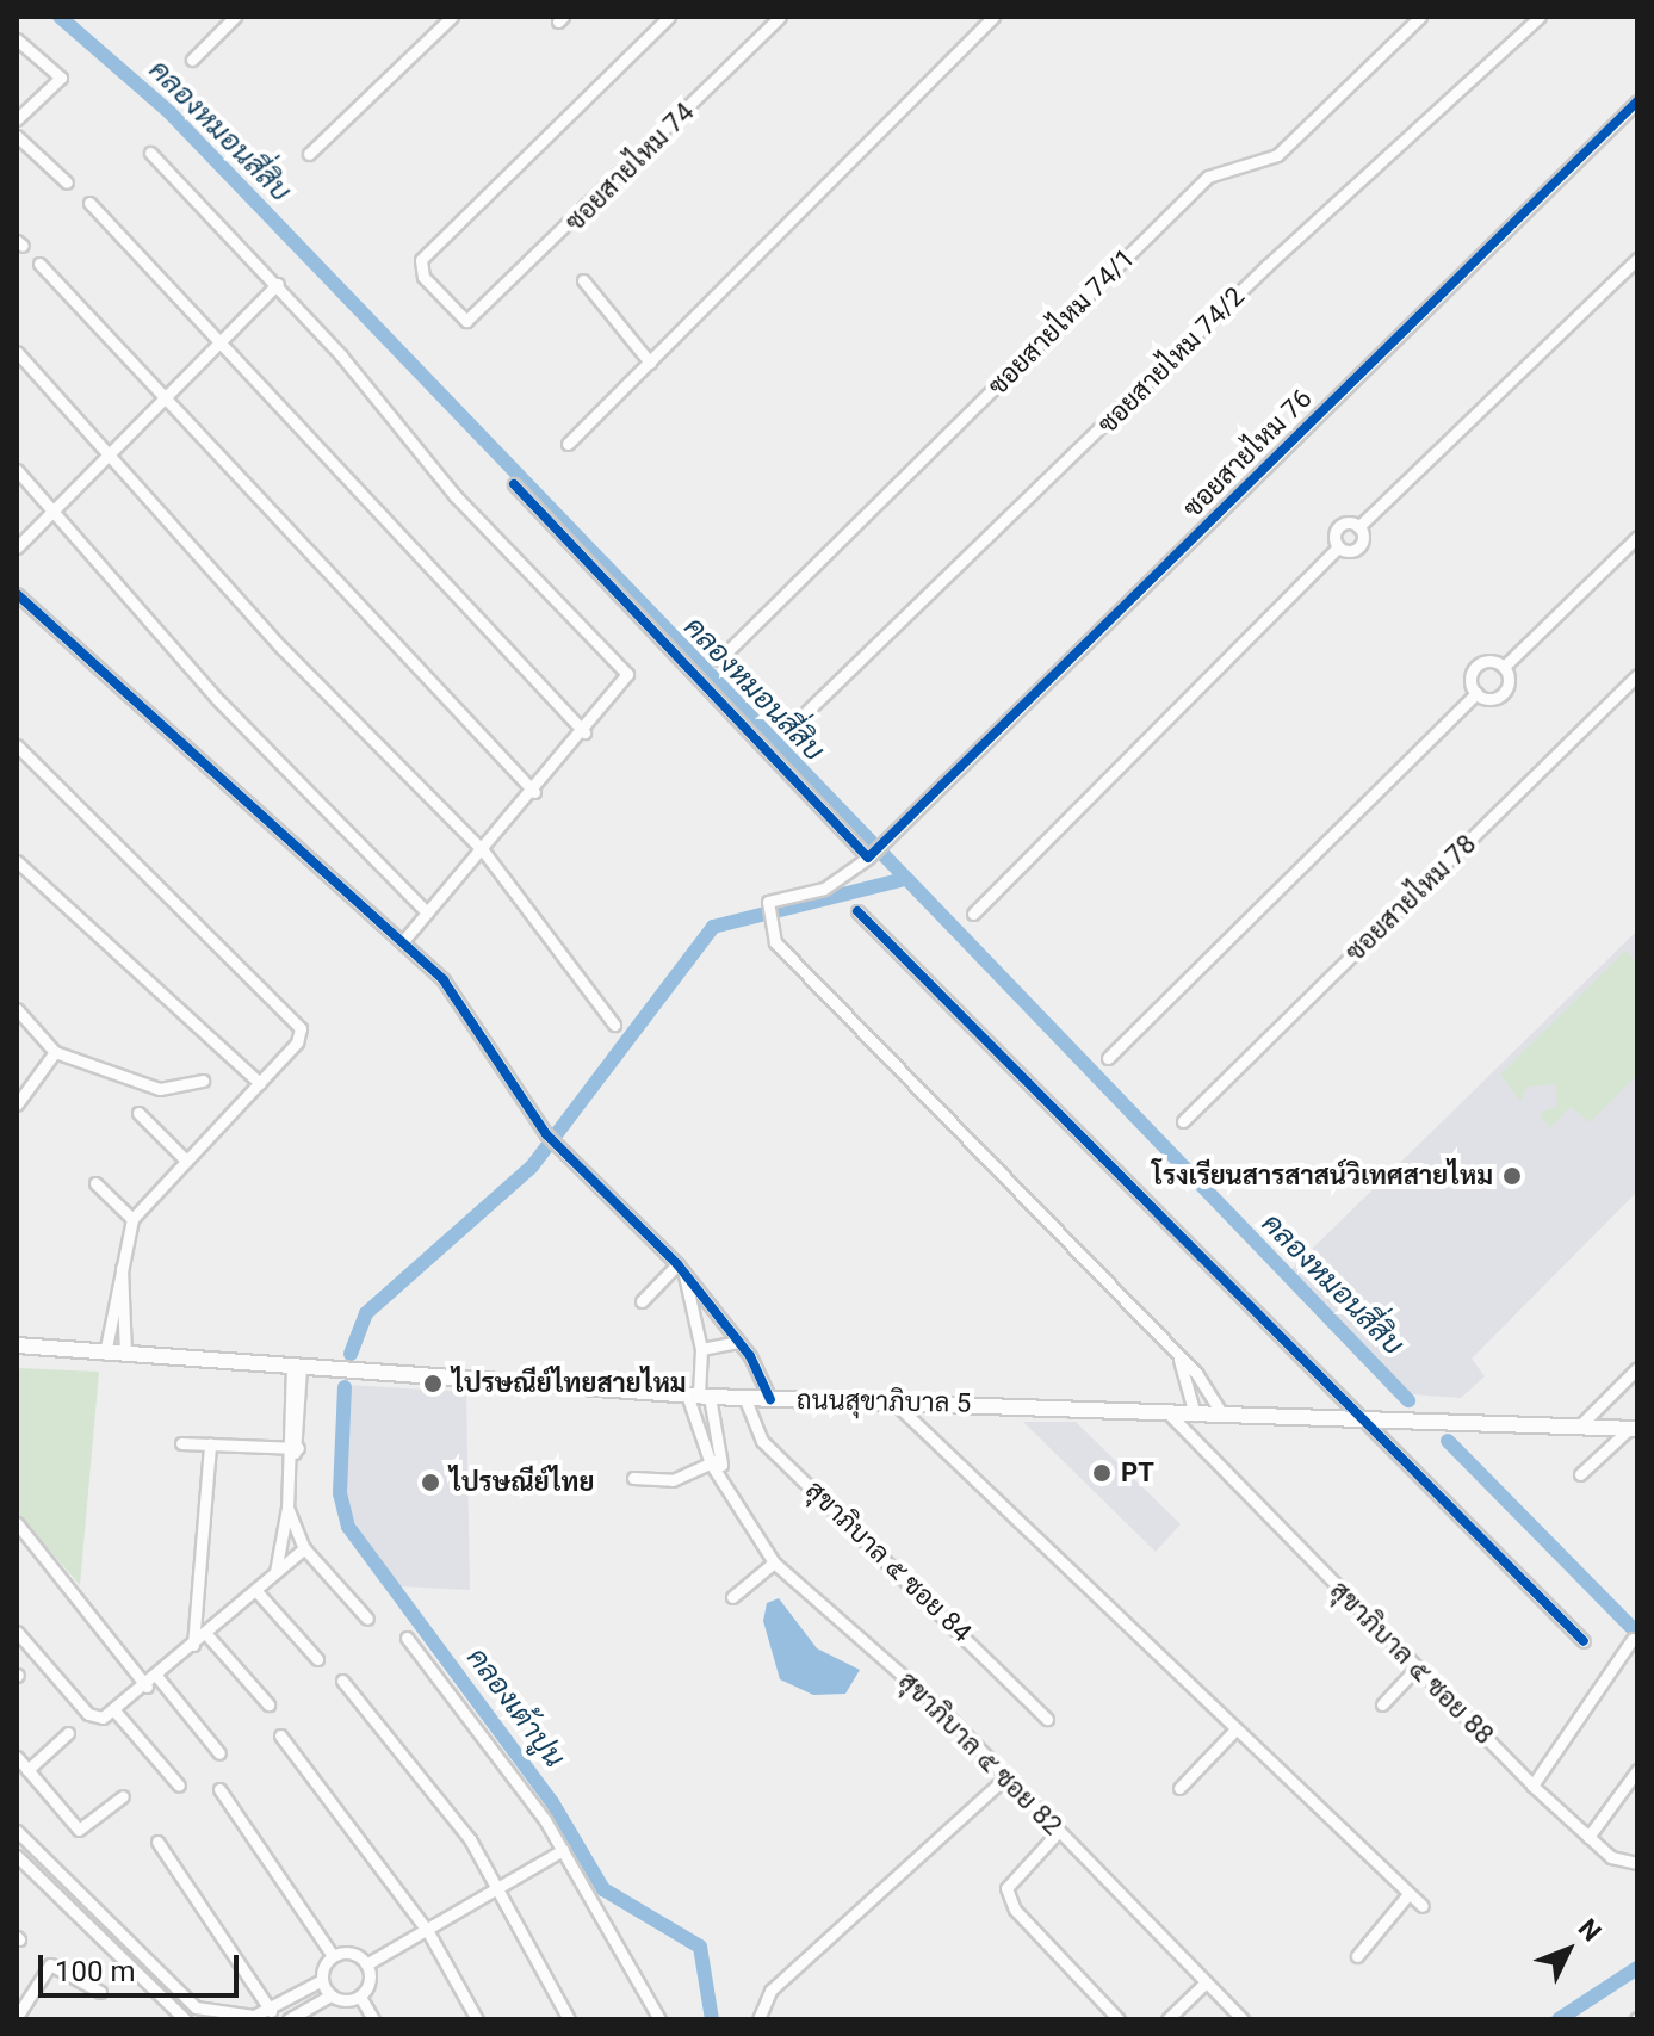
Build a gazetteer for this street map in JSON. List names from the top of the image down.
{
  "streets": {
    "main road": ["ถนนสุขาภิบาล 5"],
    "street": [
      "ซอยสายไหม 74",
      "ซอยสายไหม 74/1",
      "ซอยสายไหม 74/2",
      "ซอยสายไหม 76",
      "ซอยสายไหม 78",
      "สุขาภิบาล ๕ ซอย 84",
      "สุขาภิบาล ๕ ซอย 88",
      "สุขาภิบาล ๕ ซอย 82"
    ]
  },
  "crossings": [
    ["ถนนสุขาภิบาล 5", "สุขาภิบาล ๕ ซอย 84"],
    ["ถนนสุขาภิบาล 5", "สุขาภิบาล ๕ ซอย 88"],
    ["ถนนสุขาภิบาล 5", "สุขาภิบาล ๕ ซอย 82"]
  ],
  "water": ["คลองหมอนสี่สิบ", "คลองเต้าปูน"],
  "places": [
    "โรงเรียนสารสาสน์วิเทศสายไหม",
    "ไปรษณีย์ไทยสายไหม",
    "PT",
    "ไปรษณีย์ไทย"
  ],
  "scale_bar": "100 m",
  "north": "top right"
}
